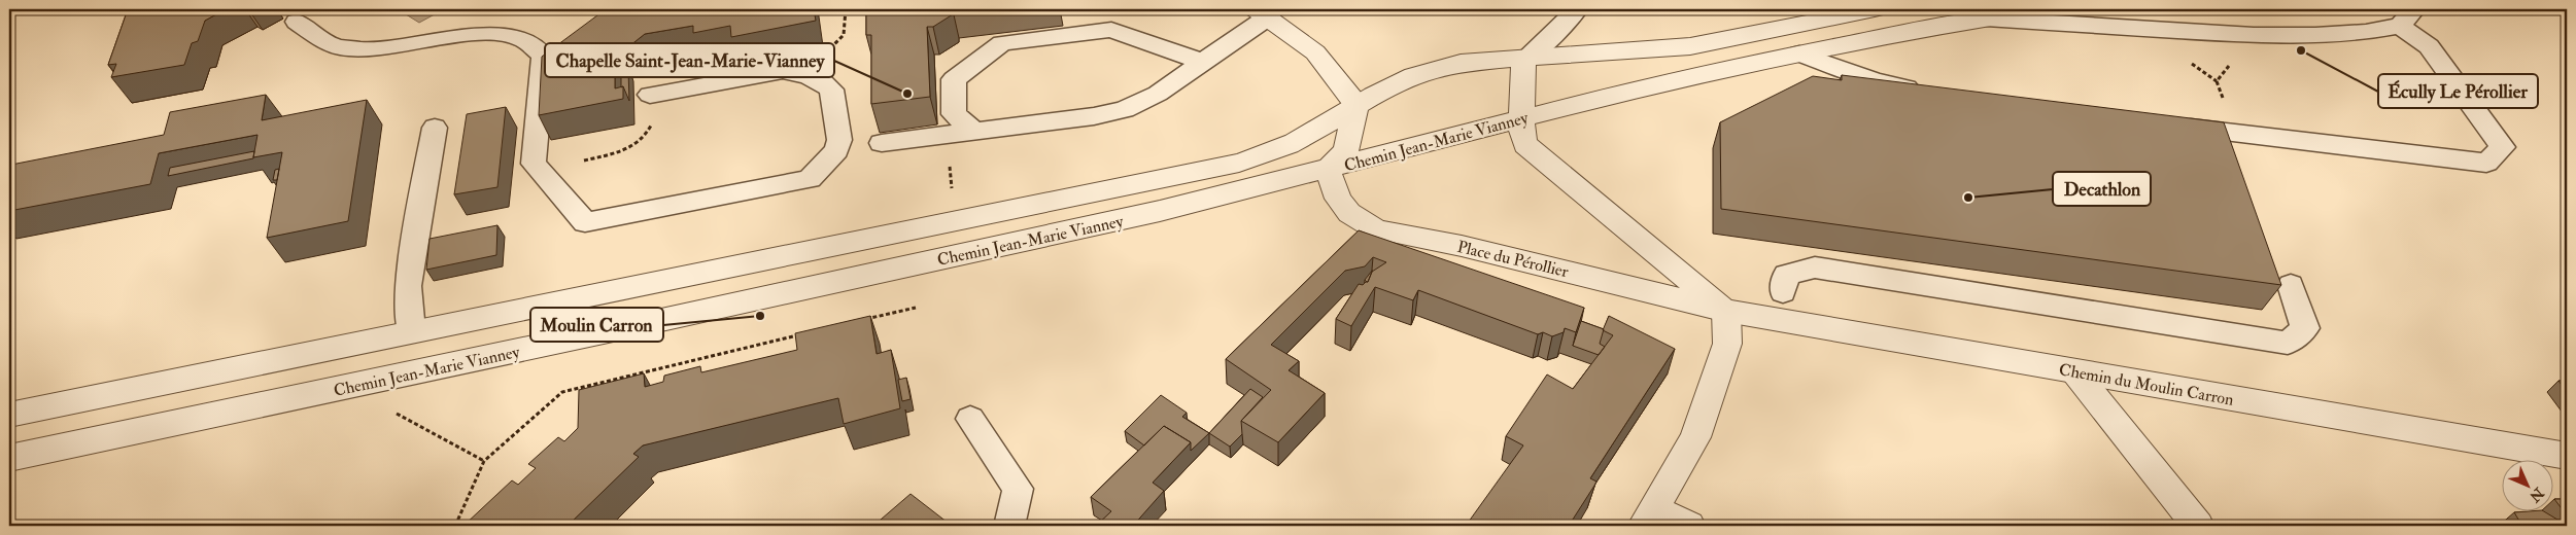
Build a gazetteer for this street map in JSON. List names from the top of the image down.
{
  "streets": {
    "street": ["Chemin Jean-Marie Vianney", "Place du Pérollier", "Chemin du Moulin Carron"]
  },
  "crossings": [
    ["Chemin Jean-Marie Vianney", "Place du Pérollier"],
    ["Place du Pérollier", "Chemin du Moulin Carron"]
  ],
  "places": [
    "Écully Le Pérollier",
    "Chapelle Saint-Jean-Marie-Vianney",
    "Decathlon",
    "Moulin Carron"
  ],
  "north": "bottom right"
}
